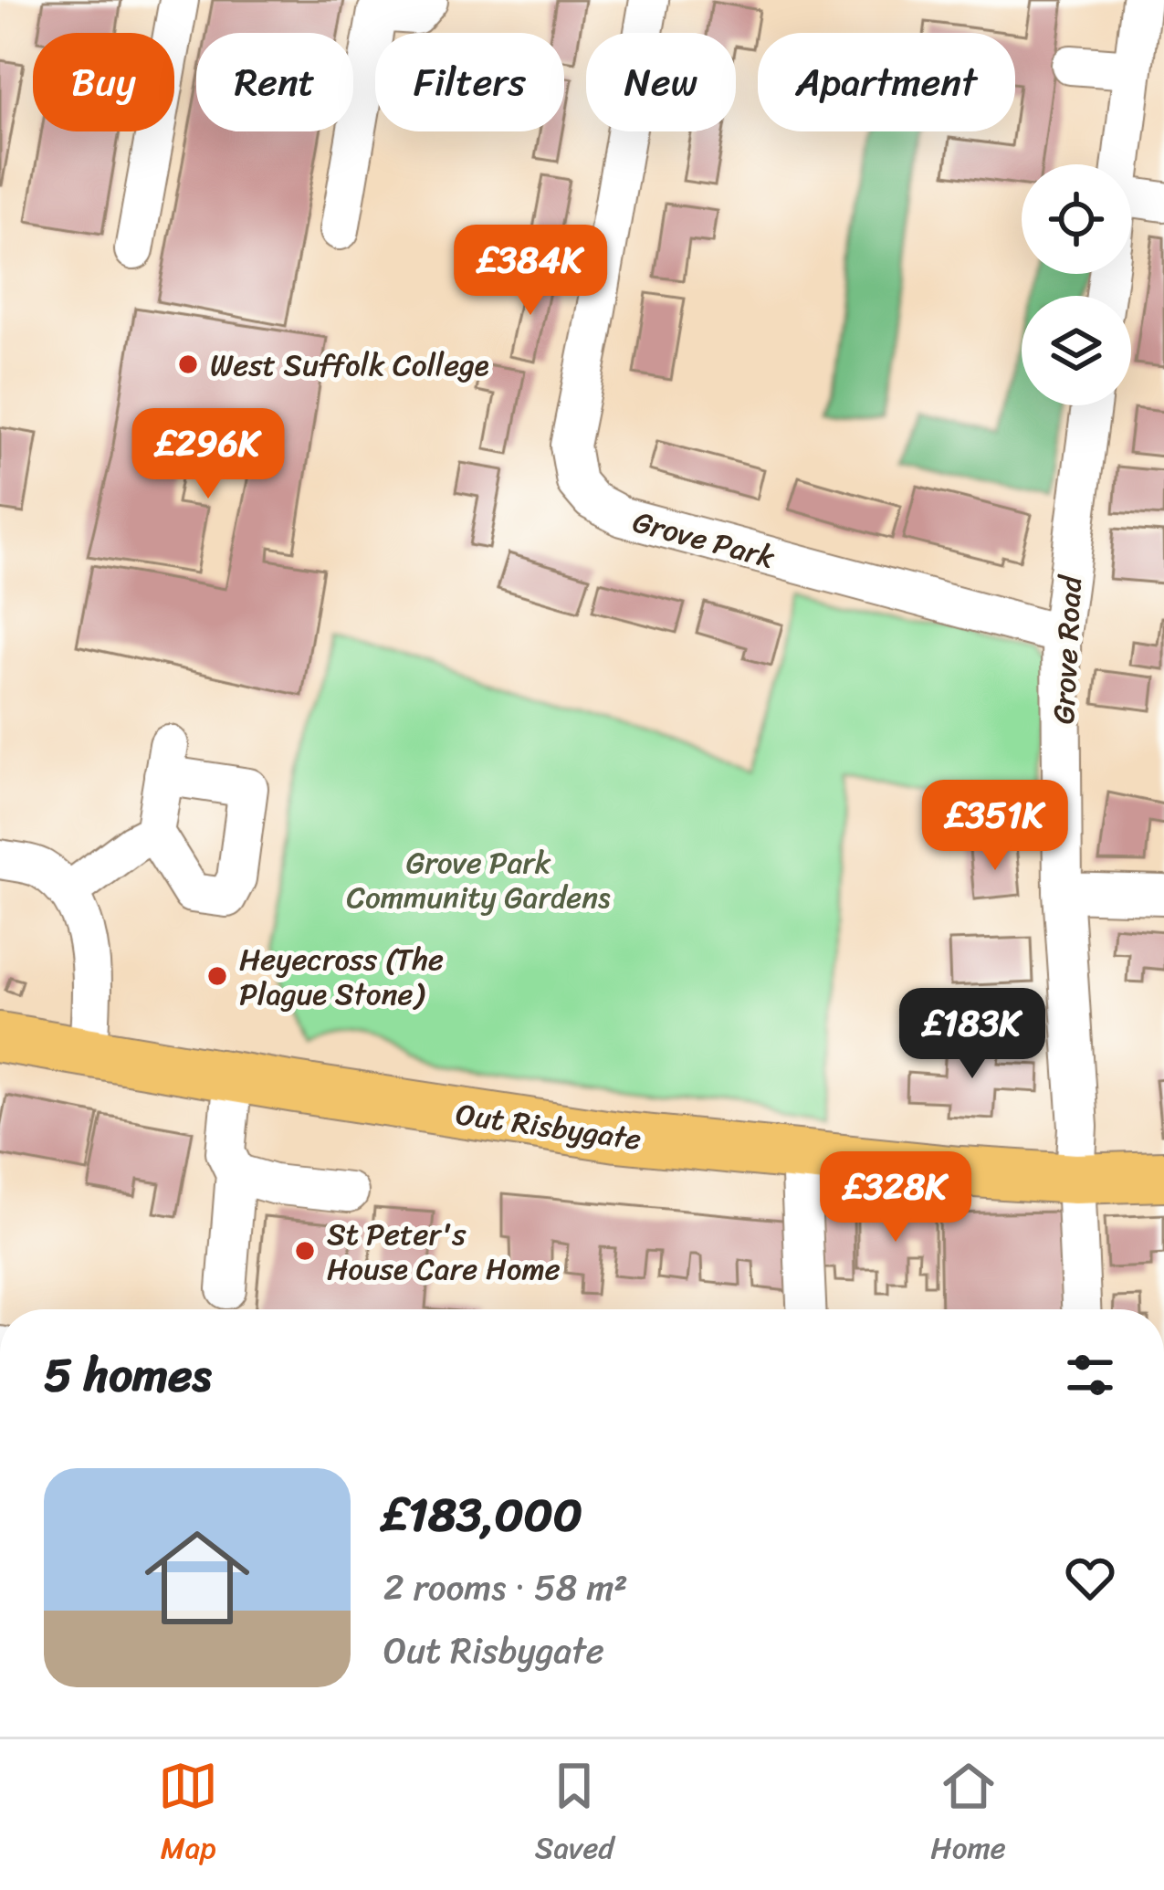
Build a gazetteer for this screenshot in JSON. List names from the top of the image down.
{
  "streets": {
    "main road": ["Out Risbygate"],
    "street": ["Grove Park", "Grove Road"]
  },
  "crossings": [
    ["Grove Park", "Grove Road"],
    ["Grove Road", "Out Risbygate"]
  ],
  "parks": ["Grove Park Community Gardens"],
  "places": ["West Suffolk College", "Heyecross (The Plague Stone)", "St Peter's House Care Home"],
  "page": {
    "chip": [
      "Buy",
      "Rent",
      "Filters",
      "New",
      "Apartment"
    ],
    "price": [
      "£384K",
      "£296K",
      "£351K",
      "£183K",
      "£328K"
    ],
    "heading": "5 homes",
    "list": [
      {
        "name": "£183,000",
        "note": "2 rooms · 58 m² · Out Risbygate"
      }
    ],
    "tabs": ["Map", "Saved", "Home"]
  }
}
